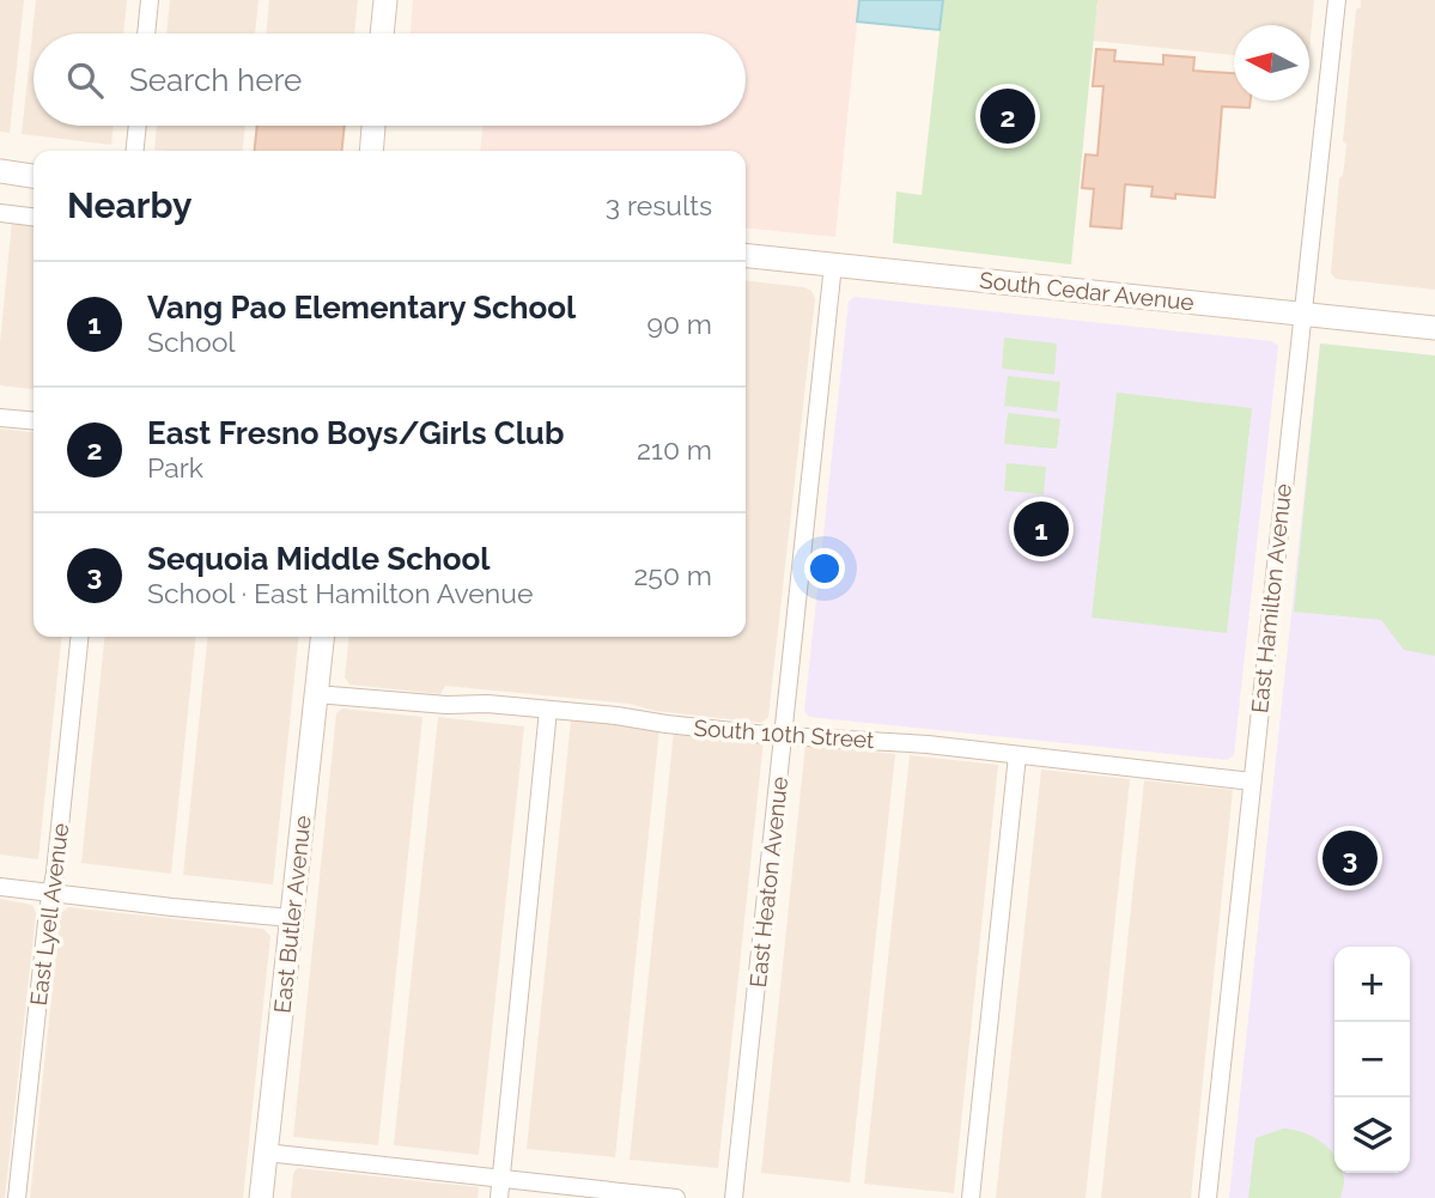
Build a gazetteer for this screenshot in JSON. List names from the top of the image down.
{
  "streets": {
    "main road": ["South Cedar Avenue", "East Butler Avenue"],
    "street": [
      "East Hamilton Avenue",
      "South 10th Street",
      "East Heaton Avenue",
      "East Lyell Avenue"
    ]
  },
  "crossings": [
    ["South Cedar Avenue", "East Hamilton Avenue"],
    ["South Cedar Avenue", "East Heaton Avenue"],
    ["East Hamilton Avenue", "South 10th Street"],
    ["South 10th Street", "East Heaton Avenue"],
    ["South 10th Street", "East Butler Avenue"]
  ],
  "north": "left",
  "page": {
    "search": "Search here",
    "pins": ["2", "1", "3"],
    "heading": ["Nearby", "3 results"],
    "list": [
      {
        "mark": "1",
        "name": "Vang Pao Elementary School",
        "note": "School",
        "value": "90 m"
      },
      {
        "mark": "2",
        "name": "East Fresno Boys/Girls Club",
        "note": "Park",
        "value": "210 m"
      },
      {
        "mark": "3",
        "name": "Sequoia Middle School",
        "note": "School · East Hamilton Avenue",
        "value": "250 m"
      }
    ],
    "map_buttons": ["+", "−"]
  }
}
